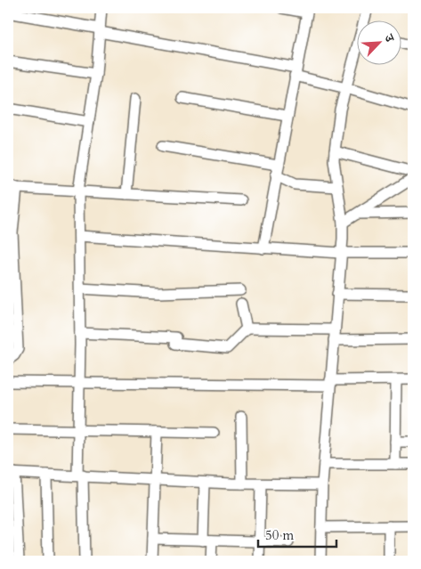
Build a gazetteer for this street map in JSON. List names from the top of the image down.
{
  "scale_bar": "50 m",
  "north": "top right"
}
